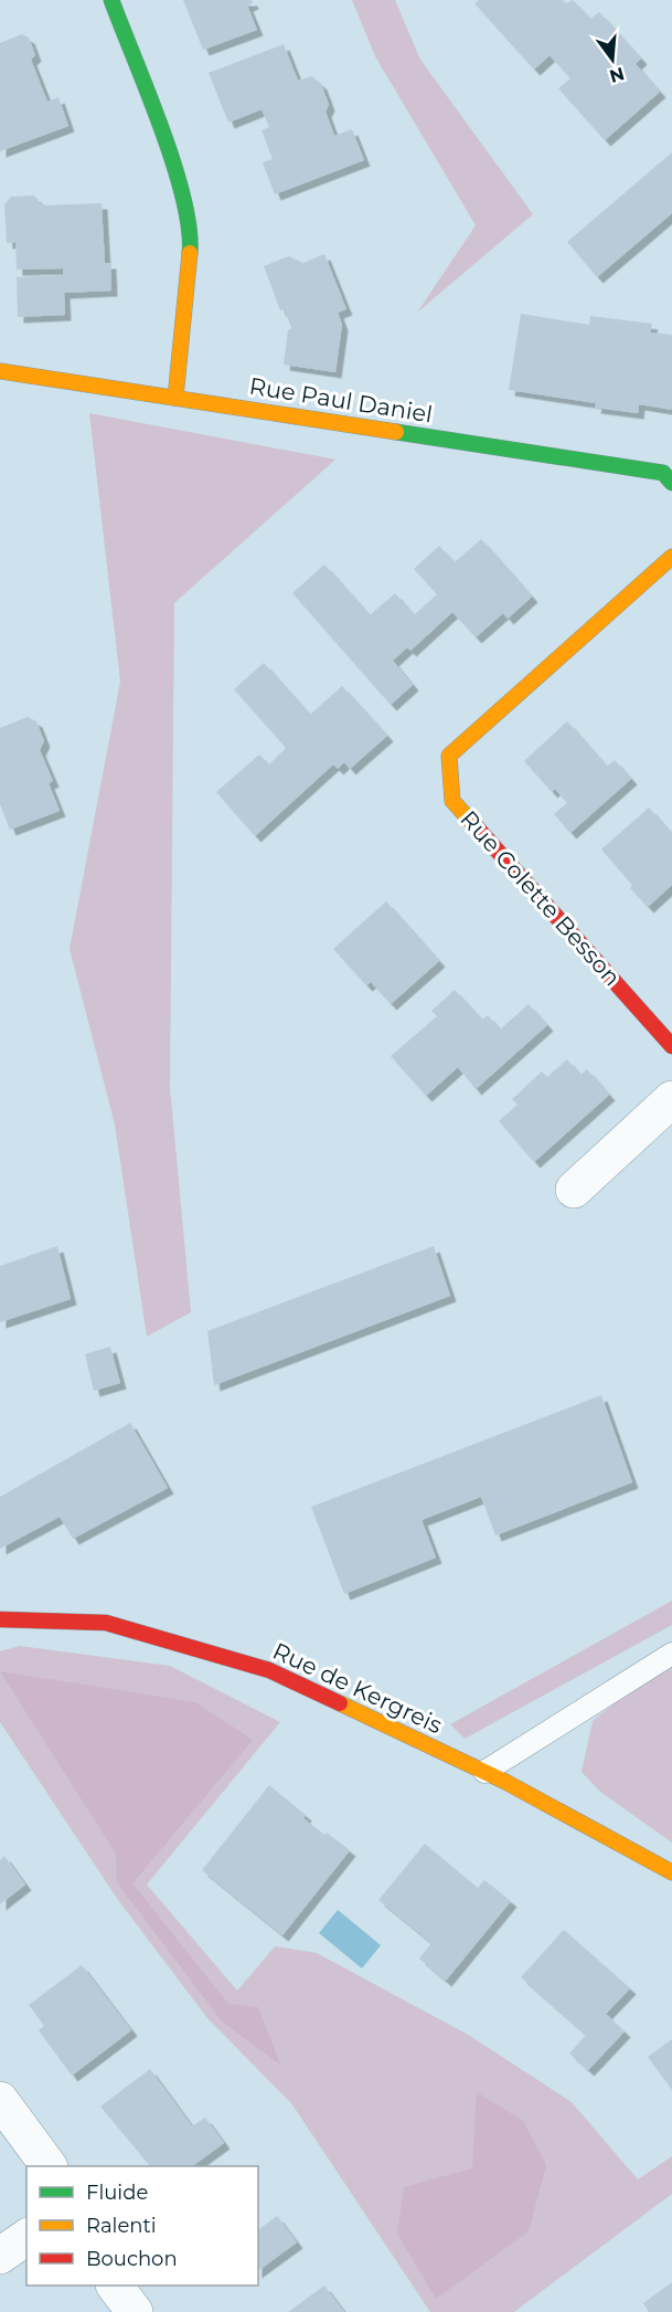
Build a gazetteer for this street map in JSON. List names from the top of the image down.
{
  "streets": {
    "street": ["Rue Paul Daniel", "Rue Colette Besson", "Rue de Kergreis"]
  },
  "legend": ["Fluide", "Ralenti", "Bouchon"],
  "north": "bottom"
}
